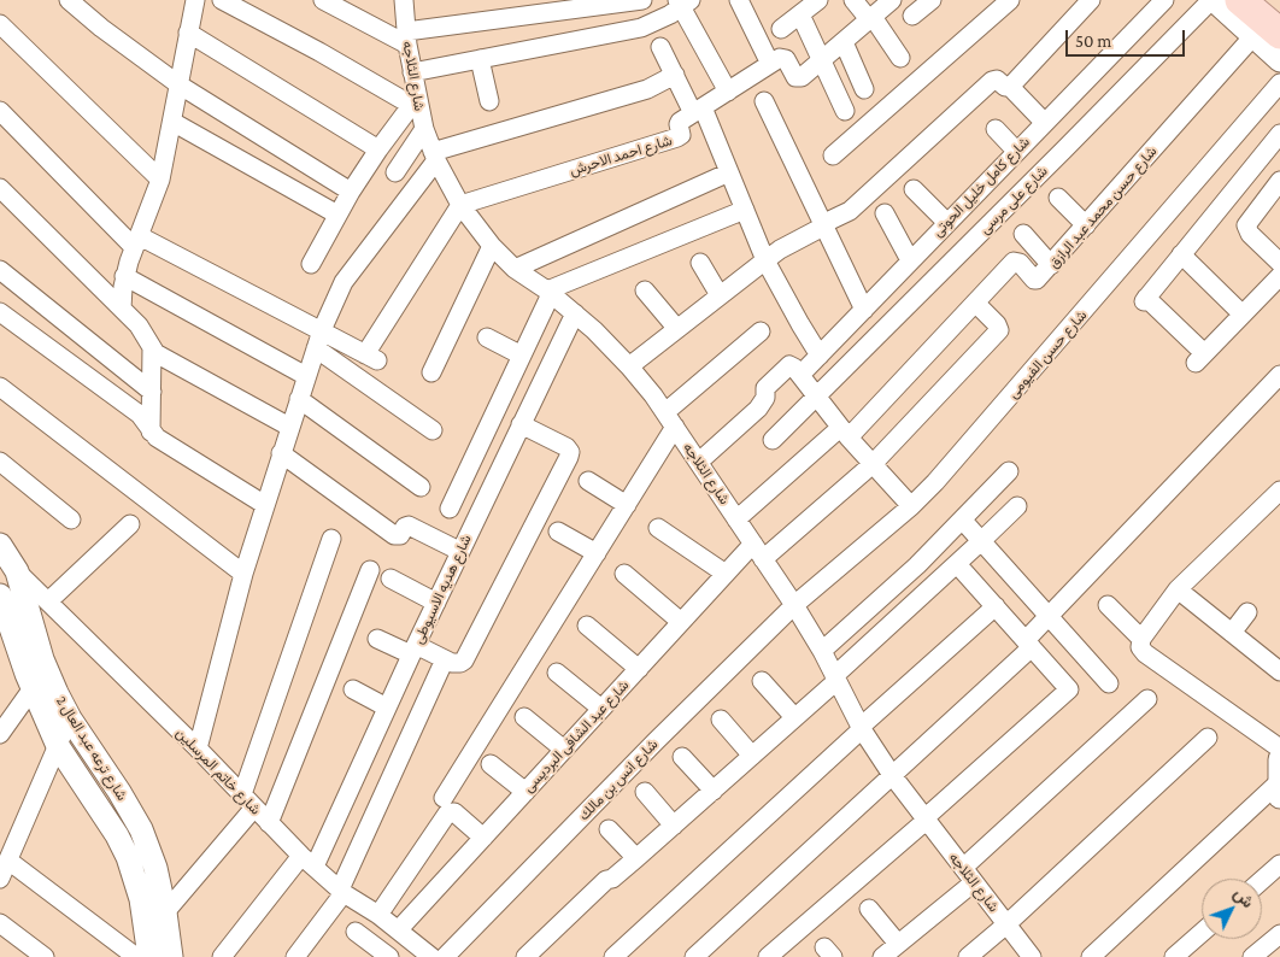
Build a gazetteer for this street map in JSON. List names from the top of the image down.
{
  "streets": {
    "street": [
      "شارع الثلاجه",
      "شارع احمد الاحرش",
      "شارع كامل خليل الحوتى",
      "شارع على مرسى",
      "شارع حسن محمد عبد الرازق",
      "شارع حسن الفيومى",
      "شارع هديه الاسيوطى",
      "شارع عبد الشافى البرديسى",
      "شارع ترعه عبد العال 2",
      "شارع خاتم المرسلين",
      "شارع انس بن مالك"
    ]
  },
  "crossings": [
    ["شارع الثلاجه", "شارع احمد الاحرش"],
    ["شارع الثلاجه", "شارع حسن محمد عبد الرازق"],
    ["شارع الثلاجه", "شارع حسن الفيومى"],
    ["شارع الثلاجه", "شارع هديه الاسيوطى"],
    ["شارع الثلاجه", "شارع عبد الشافى البرديسى"],
    ["شارع الثلاجه", "شارع انس بن مالك"],
    ["شارع حسن الفيومى", "شارع انس بن مالك"],
    ["شارع هديه الاسيوطى", "شارع خاتم المرسلين"],
    ["شارع عبد الشافى البرديسى", "شارع خاتم المرسلين"],
    ["شارع ترعه عبد العال 2", "شارع خاتم المرسلين"]
  ],
  "scale_bar": "50 m",
  "north": "top right"
}
